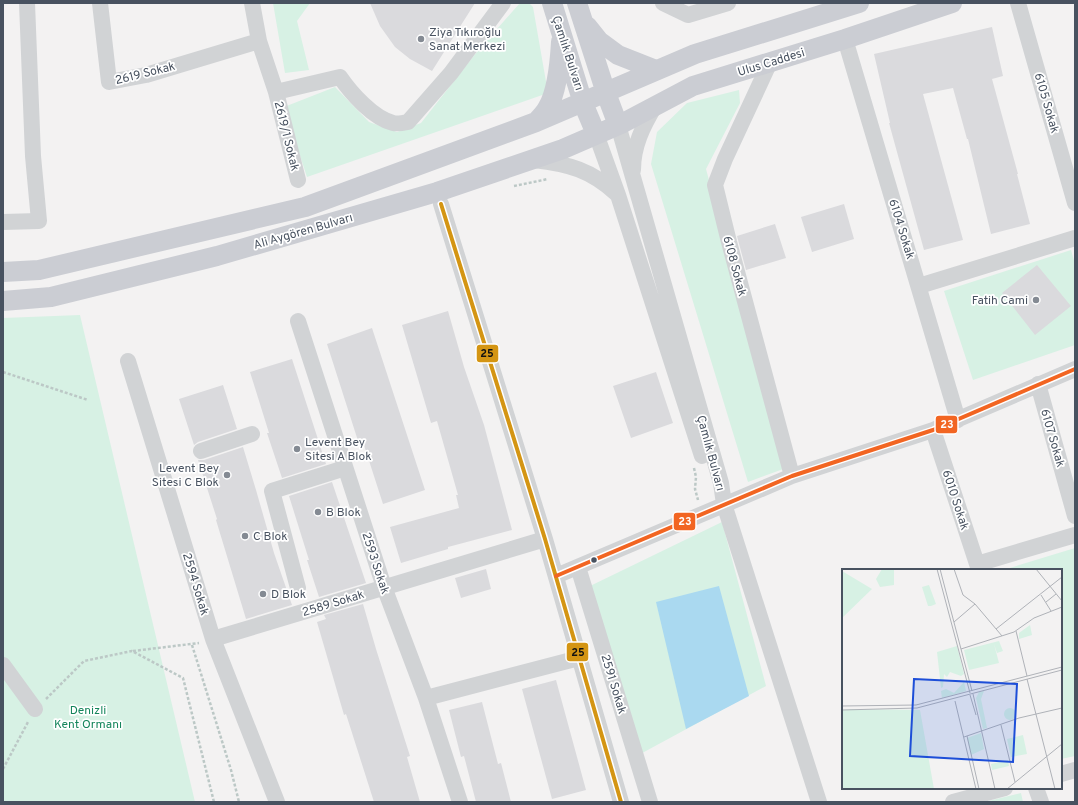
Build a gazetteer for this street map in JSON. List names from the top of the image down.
{
  "streets": {
    "main road": ["Çamlık Bulvarı", "Ulus Caddesi", "Ali Aygören Bulvarı"],
    "street": [
      "2619 Sokak",
      "6105 Sokak",
      "2619/1 Sokak",
      "6104 Sokak",
      "6108 Sokak",
      "6107 Sokak",
      "6010 Sokak",
      "2593 Sokak",
      "2594 Sokak",
      "2589 Sokak",
      "2591 Sokak"
    ]
  },
  "crossings": [
    ["Çamlık Bulvarı", "Ulus Caddesi"],
    ["Çamlık Bulvarı", "Ali Aygören Bulvarı"],
    ["Ulus Caddesi", "6104 Sokak"],
    ["Ulus Caddesi", "Ali Aygören Bulvarı"],
    ["Ulus Caddesi", "6108 Sokak"],
    ["2619 Sokak", "2619/1 Sokak"],
    ["2593 Sokak", "2589 Sokak"],
    ["2594 Sokak", "2589 Sokak"]
  ],
  "parks": ["Denizli Kent Ormanı"],
  "places": [
    "Ziya Tıkıroğlu Sanat Merkezi",
    "Fatih Cami",
    "Levent Bey Sitesi A Blok",
    "Levent Bey Sitesi C Blok",
    "B Blok",
    "C Blok",
    "D Blok"
  ],
  "lines": ["transit line 25", "transit line 23"]
}
